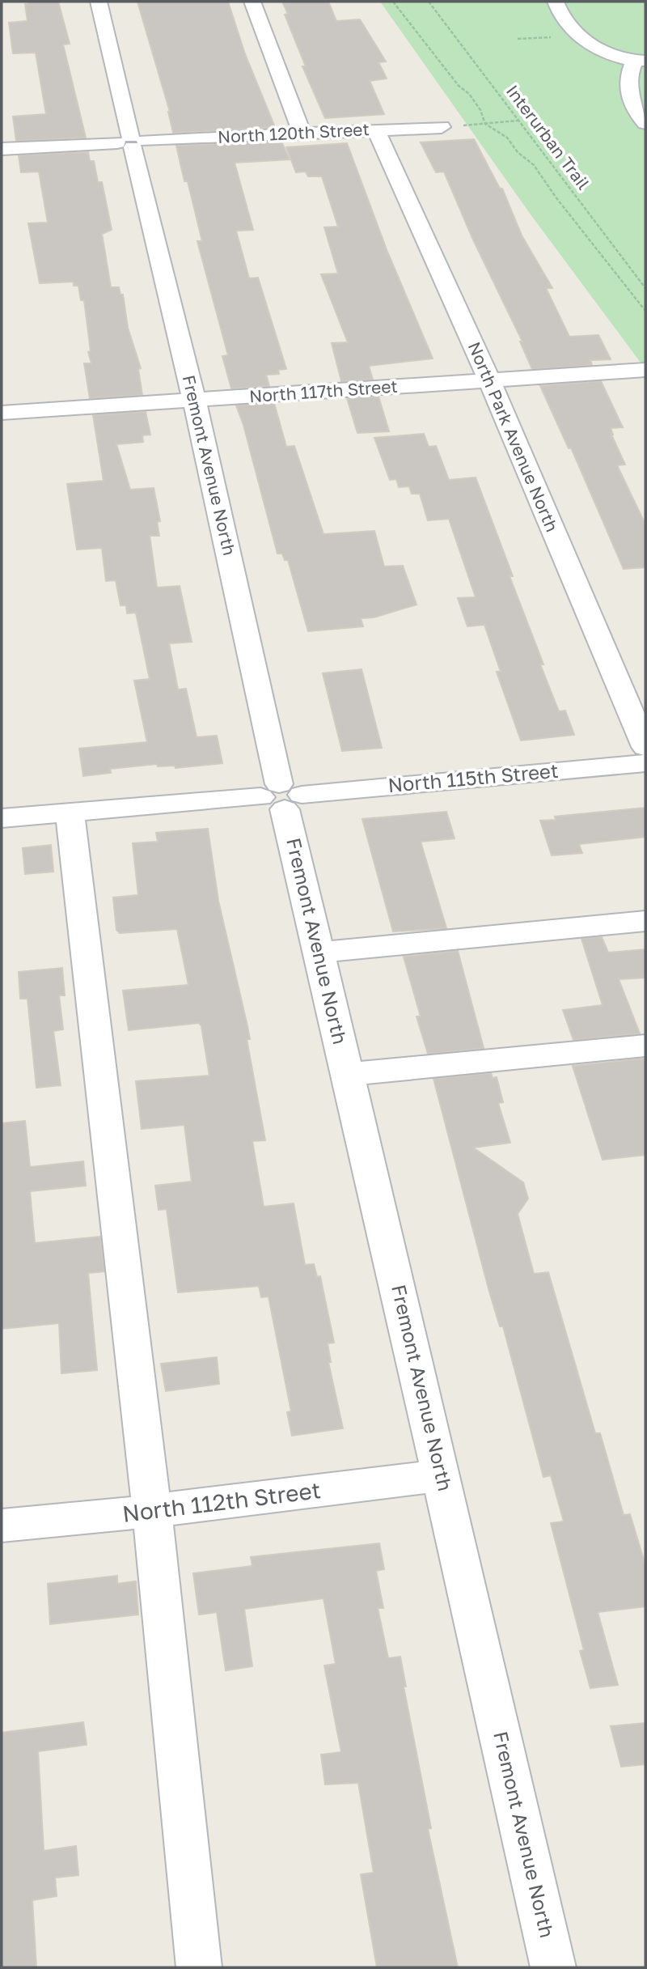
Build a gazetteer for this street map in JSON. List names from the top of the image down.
{
  "streets": {
    "street": [
      "North 120th Street",
      "North 117th Street",
      "North Park Avenue North",
      "Fremont Avenue North",
      "North 115th Street",
      "North 112th Street"
    ],
    "path": ["Interurban Trail"]
  },
  "crossings": [
    ["North 120th Street", "North Park Avenue North"],
    ["North 120th Street", "Fremont Avenue North"],
    ["North 117th Street", "North Park Avenue North"],
    ["North 117th Street", "Fremont Avenue North"],
    ["Fremont Avenue North", "North 115th Street"],
    ["Fremont Avenue North", "North 112th Street"]
  ]
}
